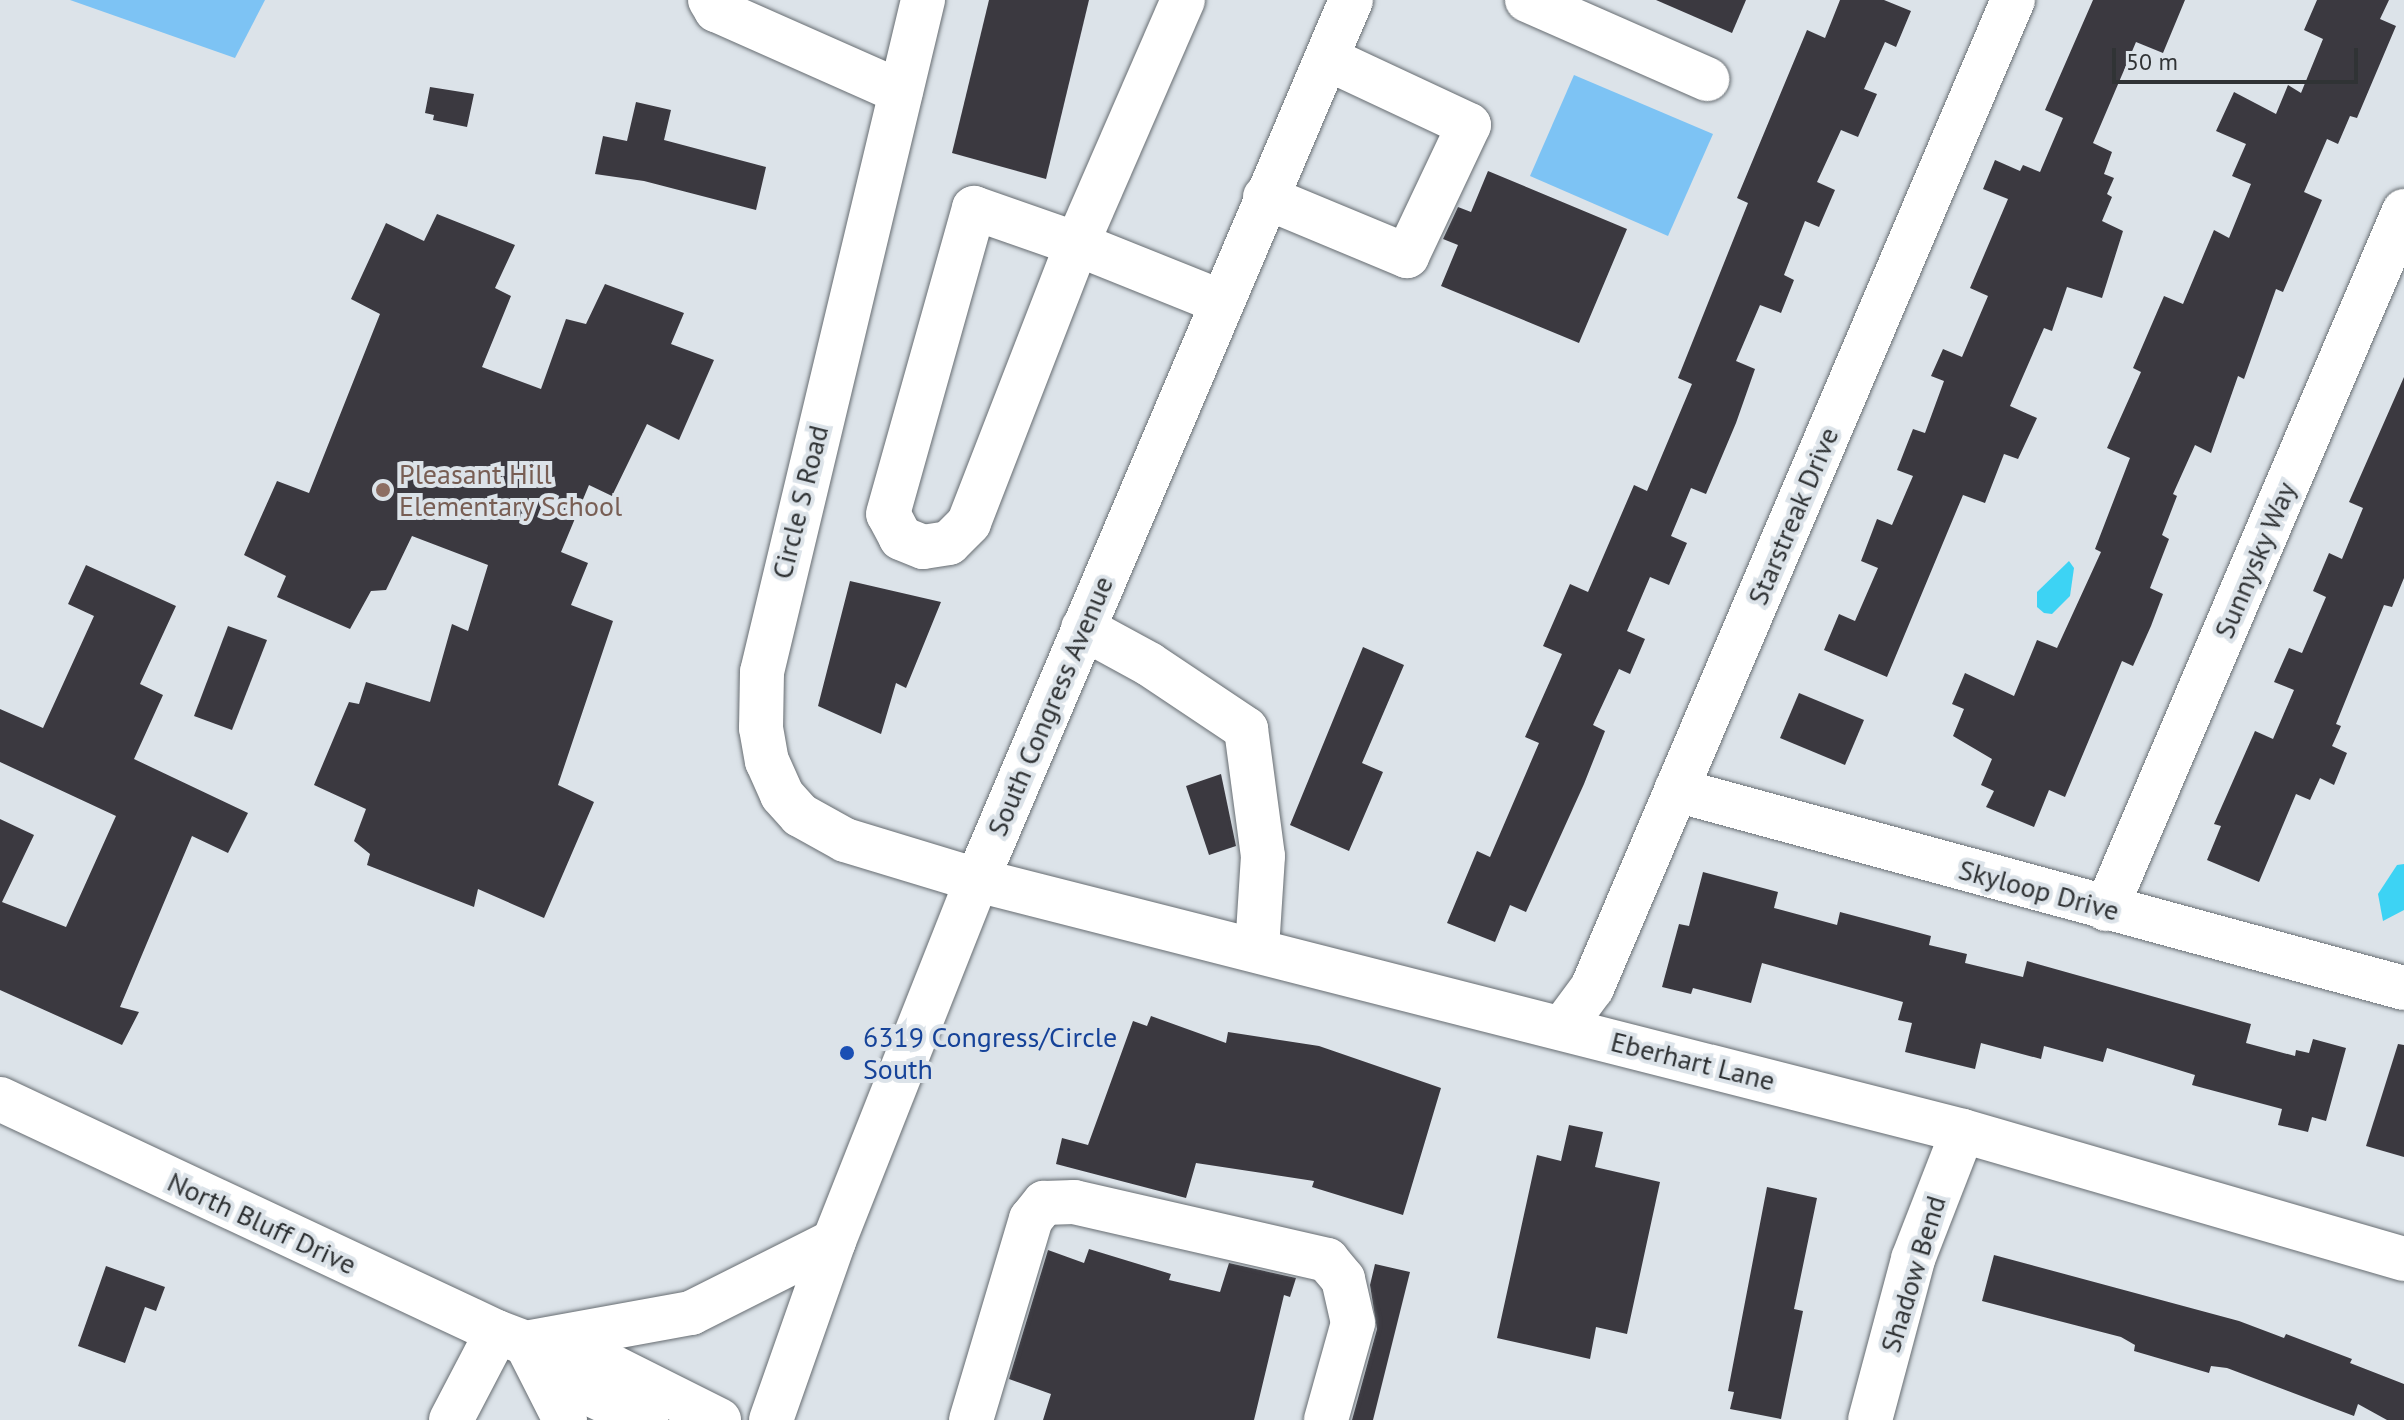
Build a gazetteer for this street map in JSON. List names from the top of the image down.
{
  "streets": {
    "street": [
      "Circle S Road",
      "Starstreak Drive",
      "Sunnysky Way",
      "South Congress Avenue",
      "Skyloop Drive",
      "Eberhart Lane",
      "North Bluff Drive",
      "Shadow Bend"
    ]
  },
  "crossings": [
    ["Circle S Road", "South Congress Avenue"],
    ["Circle S Road", "Eberhart Lane"],
    ["Starstreak Drive", "Skyloop Drive"],
    ["Starstreak Drive", "Eberhart Lane"],
    ["Sunnysky Way", "Skyloop Drive"],
    ["South Congress Avenue", "Eberhart Lane"],
    ["Eberhart Lane", "Shadow Bend"]
  ],
  "places": ["Pleasant Hill Elementary School", "6319 Congress/Circle South"],
  "scale_bar": "50 m"
}
